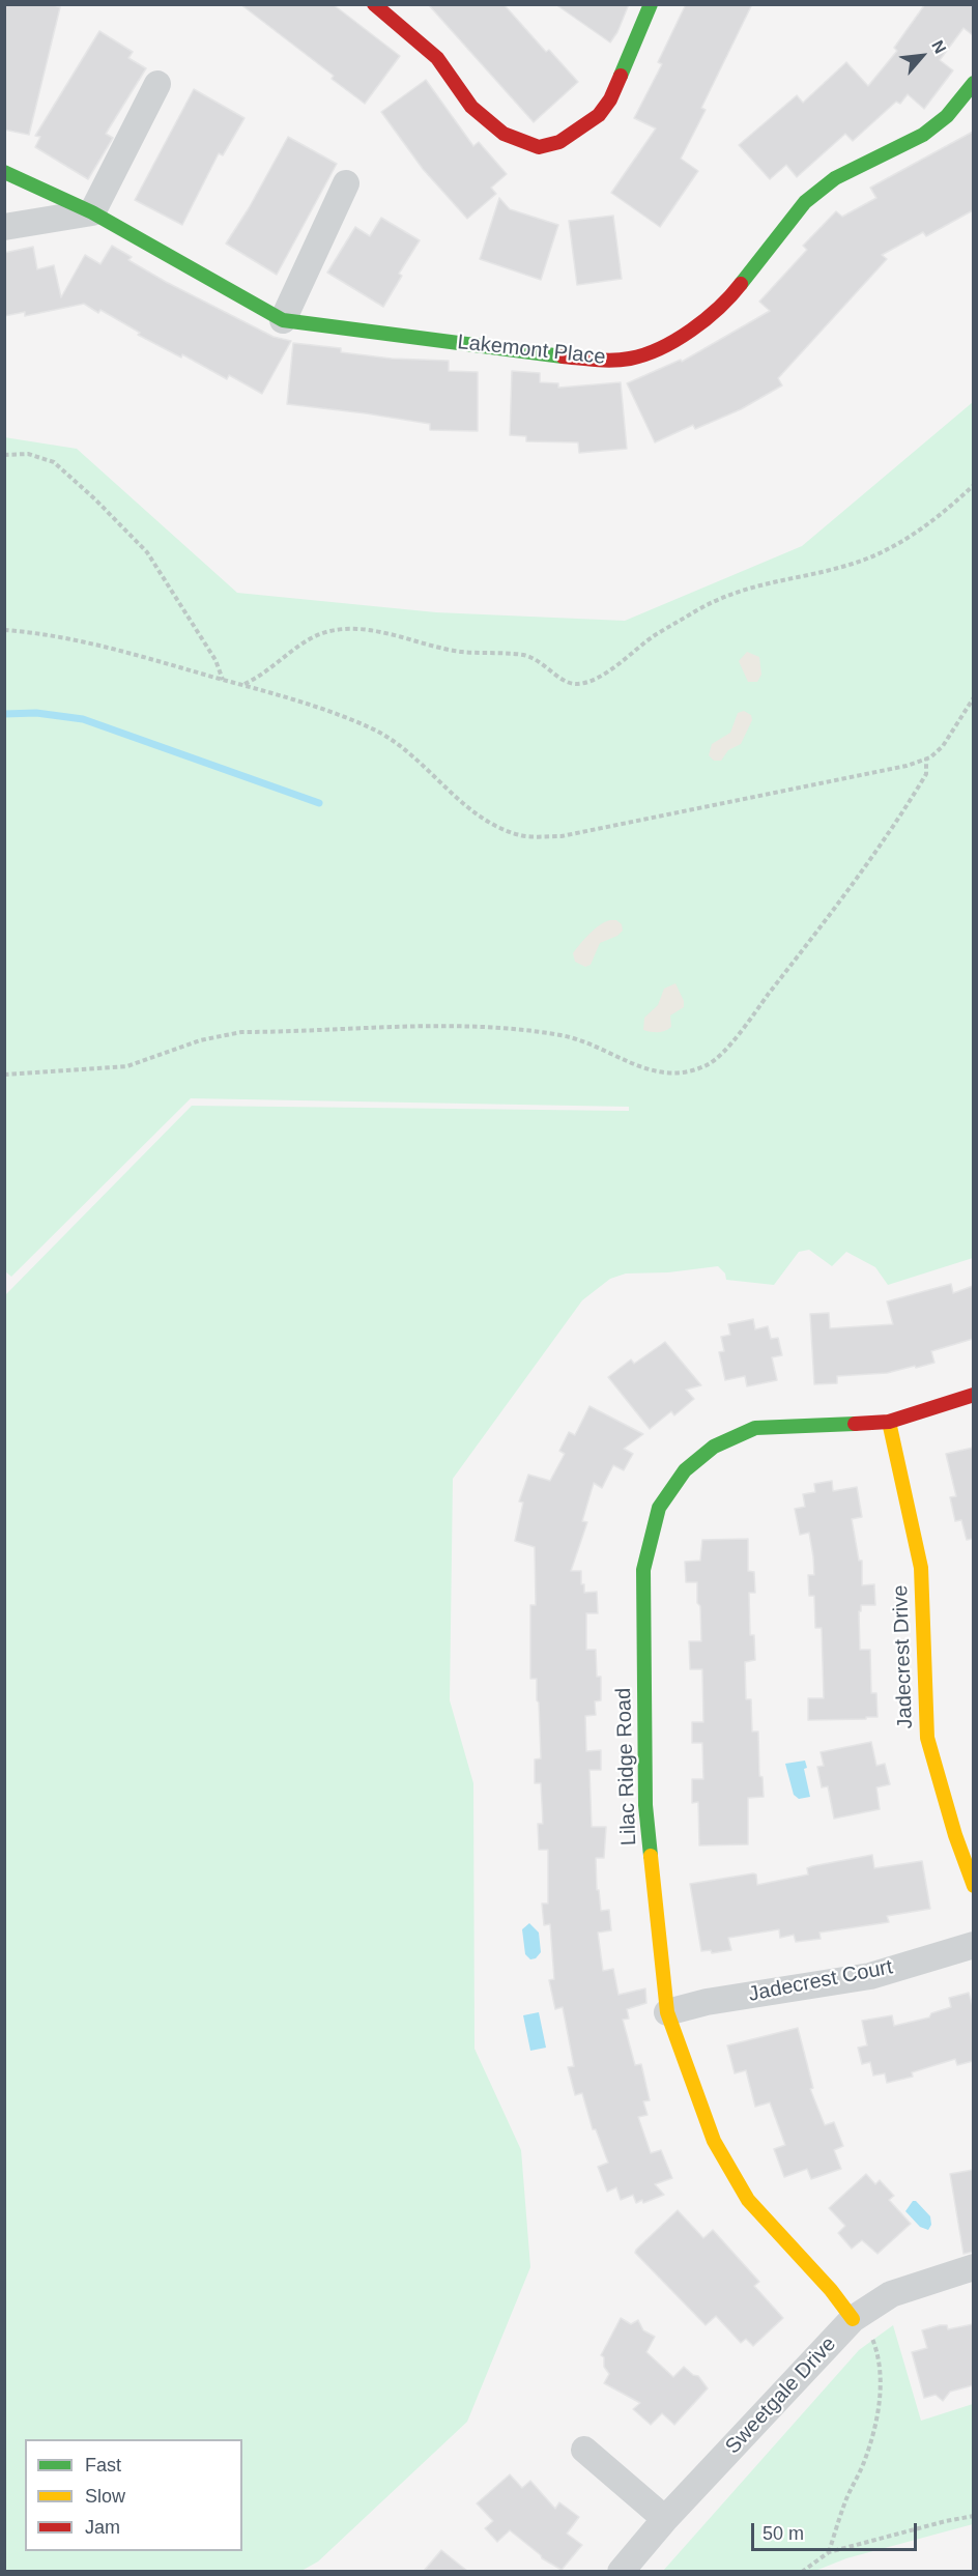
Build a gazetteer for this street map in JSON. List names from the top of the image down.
{
  "streets": {
    "street": [
      "Lakemont Place",
      "Jadecrest Drive",
      "Lilac Ridge Road",
      "Jadecrest Court",
      "Sweetgale Drive"
    ]
  },
  "crossings": [
    ["Jadecrest Drive", "Lilac Ridge Road"],
    ["Lilac Ridge Road", "Jadecrest Court"],
    ["Lilac Ridge Road", "Sweetgale Drive"]
  ],
  "legend": ["Fast", "Slow", "Jam"],
  "scale_bar": "50 m",
  "north": "top right"
}
